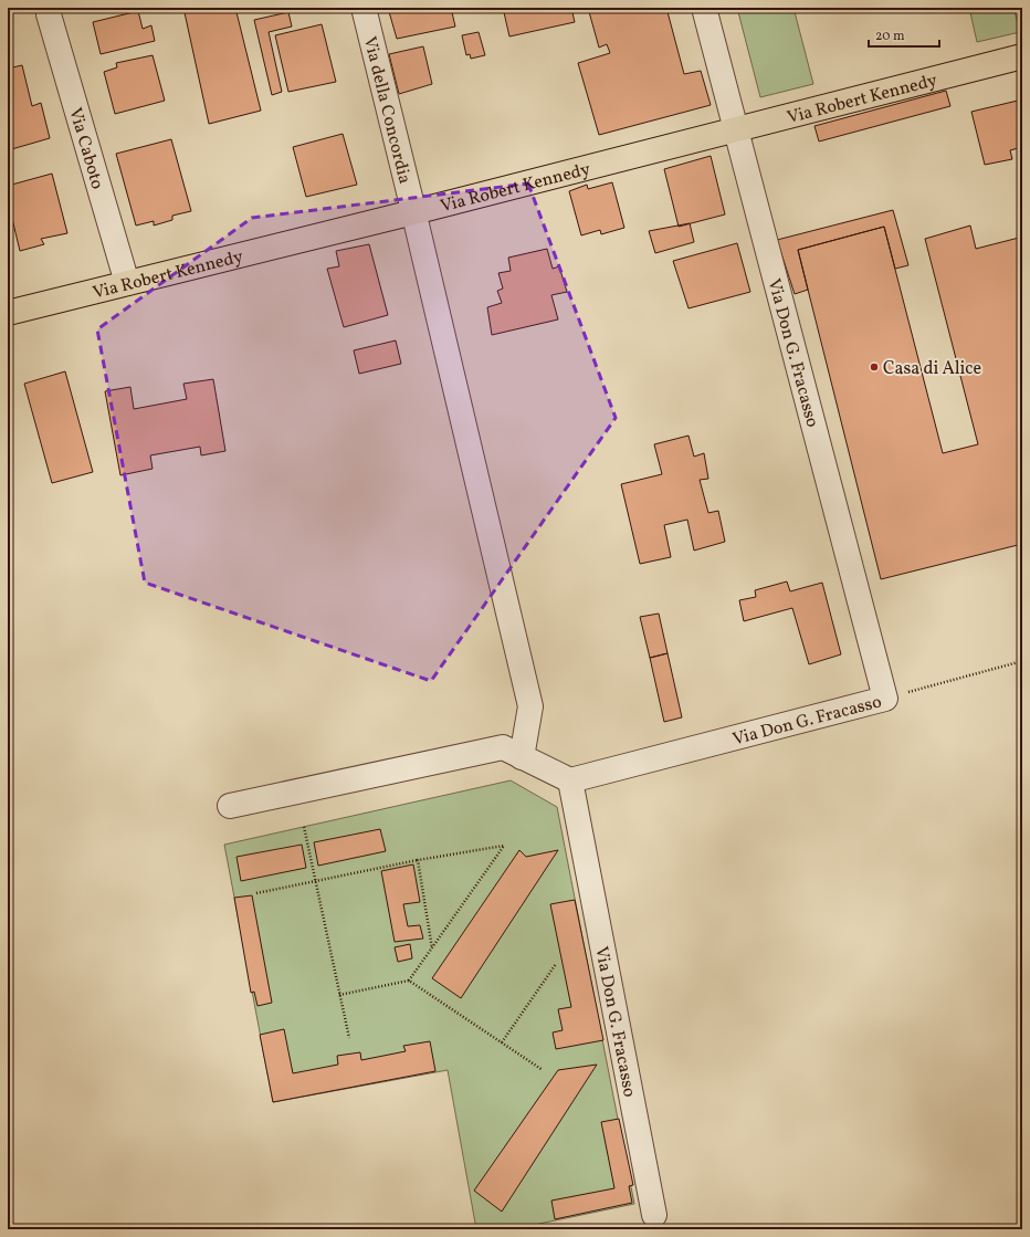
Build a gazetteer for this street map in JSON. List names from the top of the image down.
{
  "streets": {
    "main road": ["Via Robert Kennedy"],
    "street": ["Via della Concordia", "Via Caboto", "Via Don G. Fracasso"]
  },
  "crossings": [
    ["Via Robert Kennedy", "Via della Concordia"],
    ["Via Robert Kennedy", "Via Caboto"],
    ["Via Robert Kennedy", "Via Don G. Fracasso"]
  ],
  "places": ["Casa di Alice"],
  "scale_bar": "20 m"
}
